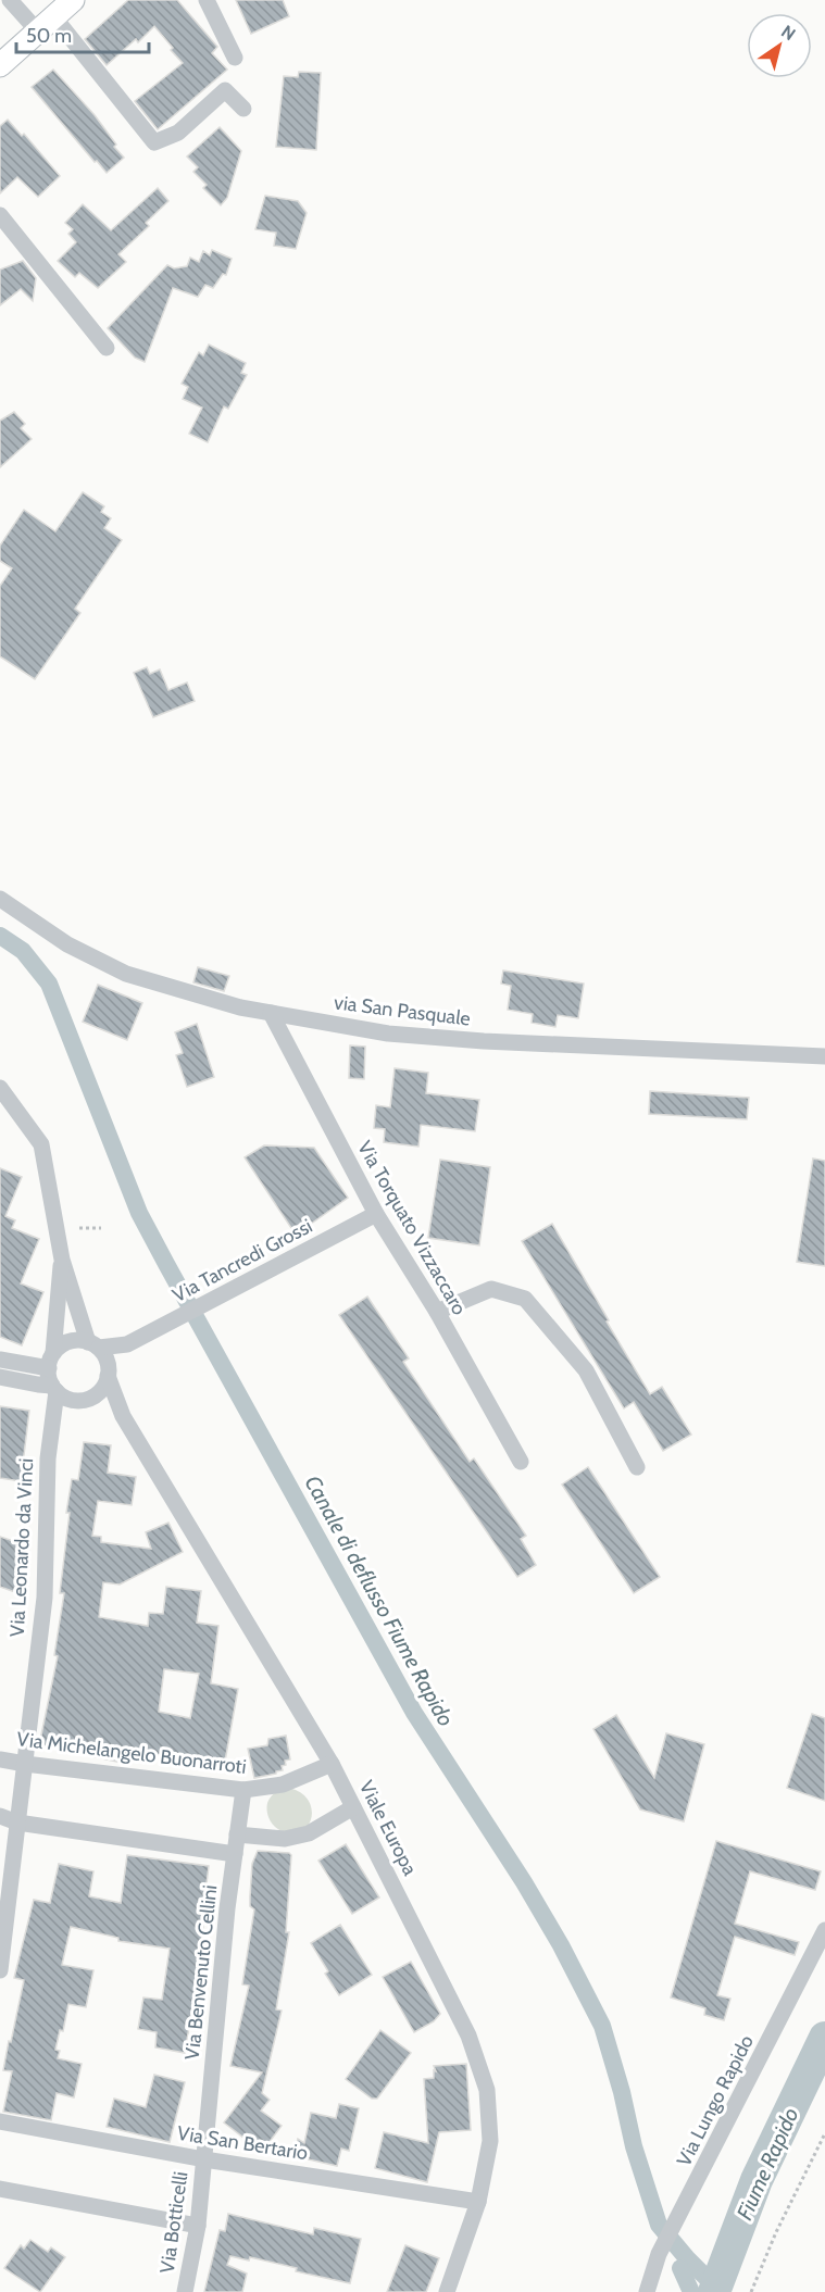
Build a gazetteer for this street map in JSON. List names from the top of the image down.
{
  "streets": {
    "street": [
      "via San Pasquale",
      "Via Torquato Vizzaccaro",
      "Via Tancredi Grossi",
      "Via Leonardo da Vinci",
      "Via Michelangelo Buonarroti",
      "Viale Europa",
      "Via Benvenuto Cellini",
      "Via Lungo Rapido",
      "Via San Bertario",
      "Via Botticelli"
    ]
  },
  "crossings": [
    ["via San Pasquale", "Via Torquato Vizzaccaro"],
    ["Via Torquato Vizzaccaro", "Via Tancredi Grossi"],
    ["Via Tancredi Grossi", "Via Leonardo da Vinci"],
    ["Via Tancredi Grossi", "Viale Europa"],
    ["Via Leonardo da Vinci", "Via Michelangelo Buonarroti"],
    ["Via Leonardo da Vinci", "Viale Europa"],
    ["Via Michelangelo Buonarroti", "Viale Europa"],
    ["Via Michelangelo Buonarroti", "Via Benvenuto Cellini"],
    ["Viale Europa", "Via San Bertario"],
    ["Via Benvenuto Cellini", "Via San Bertario"],
    ["Via Benvenuto Cellini", "Via Botticelli"],
    ["Via San Bertario", "Via Botticelli"]
  ],
  "water": ["Canale di deflusso Fiume Rapido", "Fiume Rapido"],
  "scale_bar": "50 m",
  "north": "top right"
}
